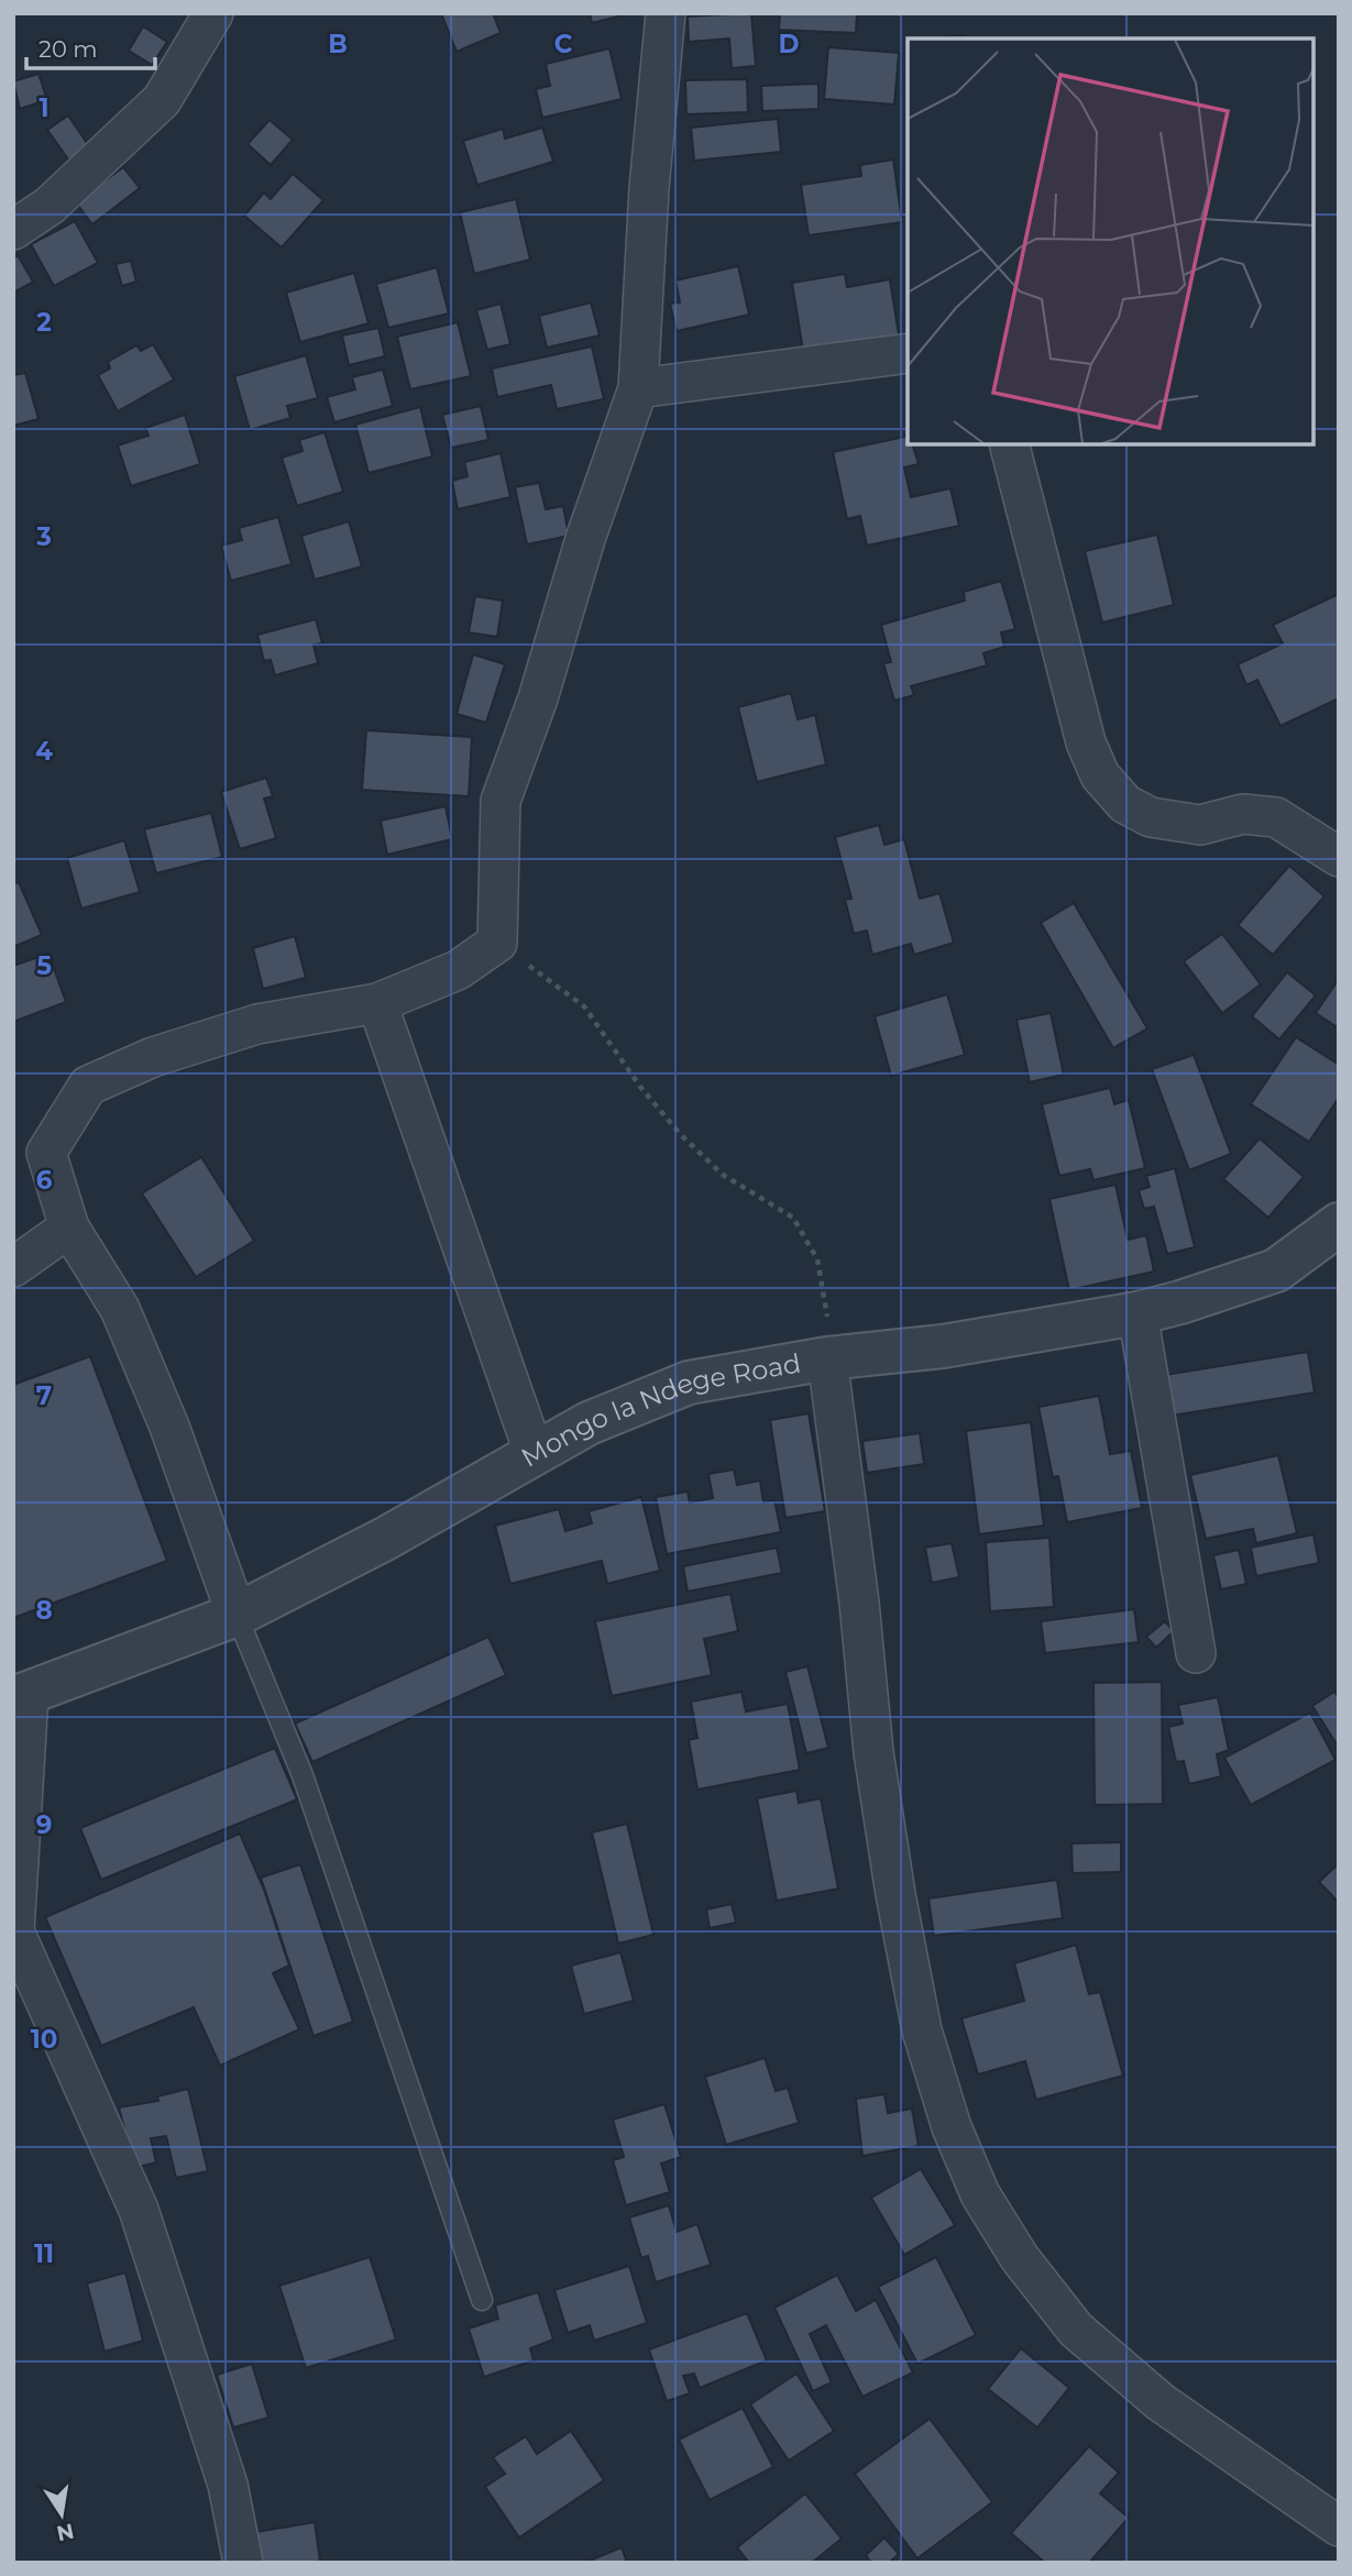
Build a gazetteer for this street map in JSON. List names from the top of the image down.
{
  "streets": {
    "street": ["Mongo la Ndege Road"]
  },
  "scale_bar": "20 m",
  "north": "bottom",
  "grid": {
    "columns": ["B", "C", "D"],
    "rows": [
      "1",
      "2",
      "3",
      "4",
      "5",
      "6",
      "7",
      "8",
      "9",
      "10",
      "11"
    ]
  }
}
